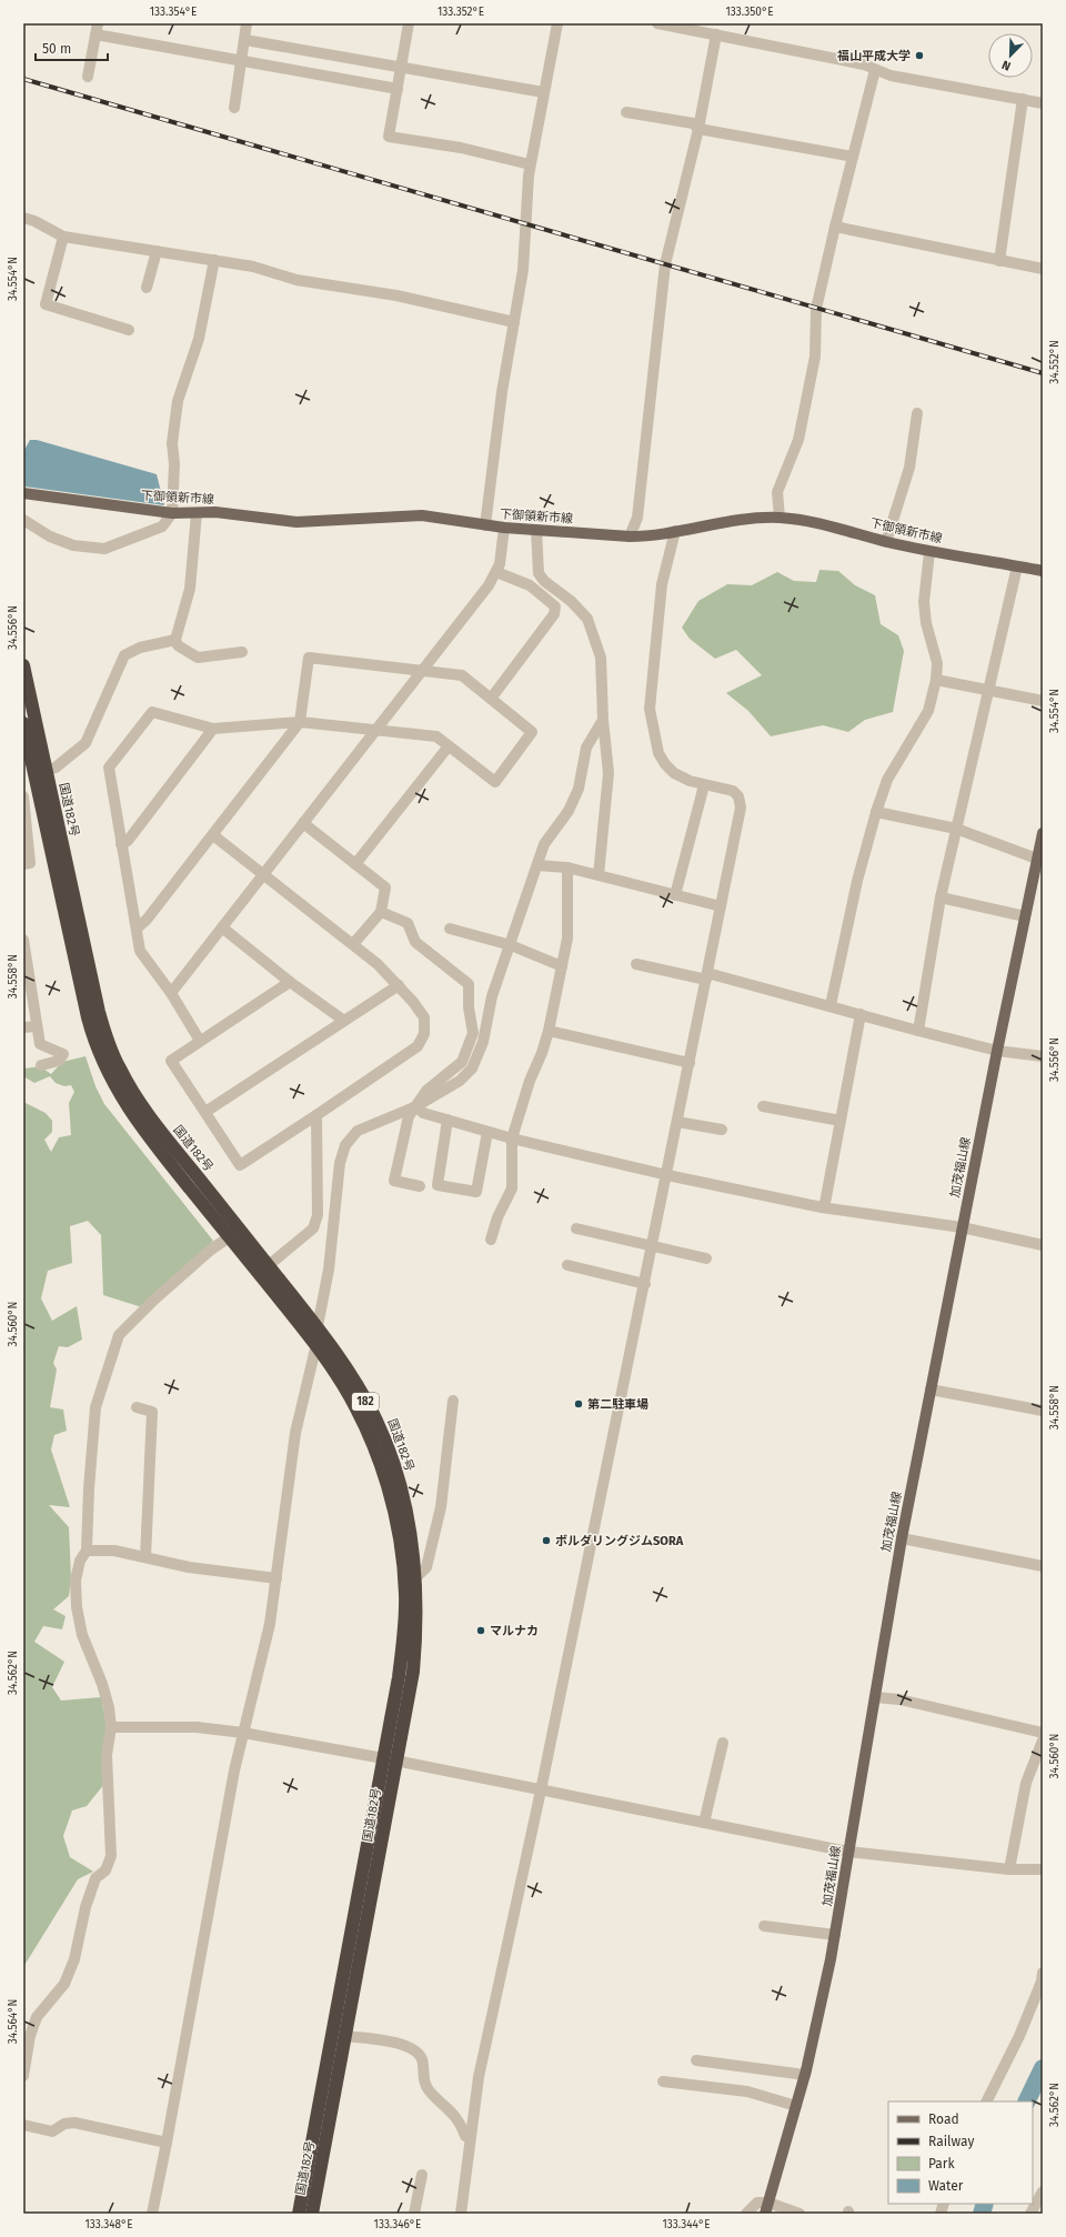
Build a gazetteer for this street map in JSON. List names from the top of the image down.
{
  "streets": {
    "highway": ["国道182号", "182"],
    "main road": ["下御領新市線", "加茂福山線"]
  },
  "places": [
    "福山平成大学",
    "第二駐車場",
    "ボルダリングジムSORA",
    "マルナカ"
  ],
  "legend": [
    "Road",
    "Railway",
    "Park",
    "Water"
  ],
  "scale_bar": "50 m",
  "north": "bottom left",
  "coordinates": [
    "133.354°E",
    "133.352°E",
    "133.350°E",
    "34.554°N",
    "34.552°N",
    "34.556°N",
    "34.558°N",
    "34.560°N",
    "34.562°N",
    "34.564°N",
    "133.348°E",
    "133.346°E",
    "133.344°E"
  ]
}
